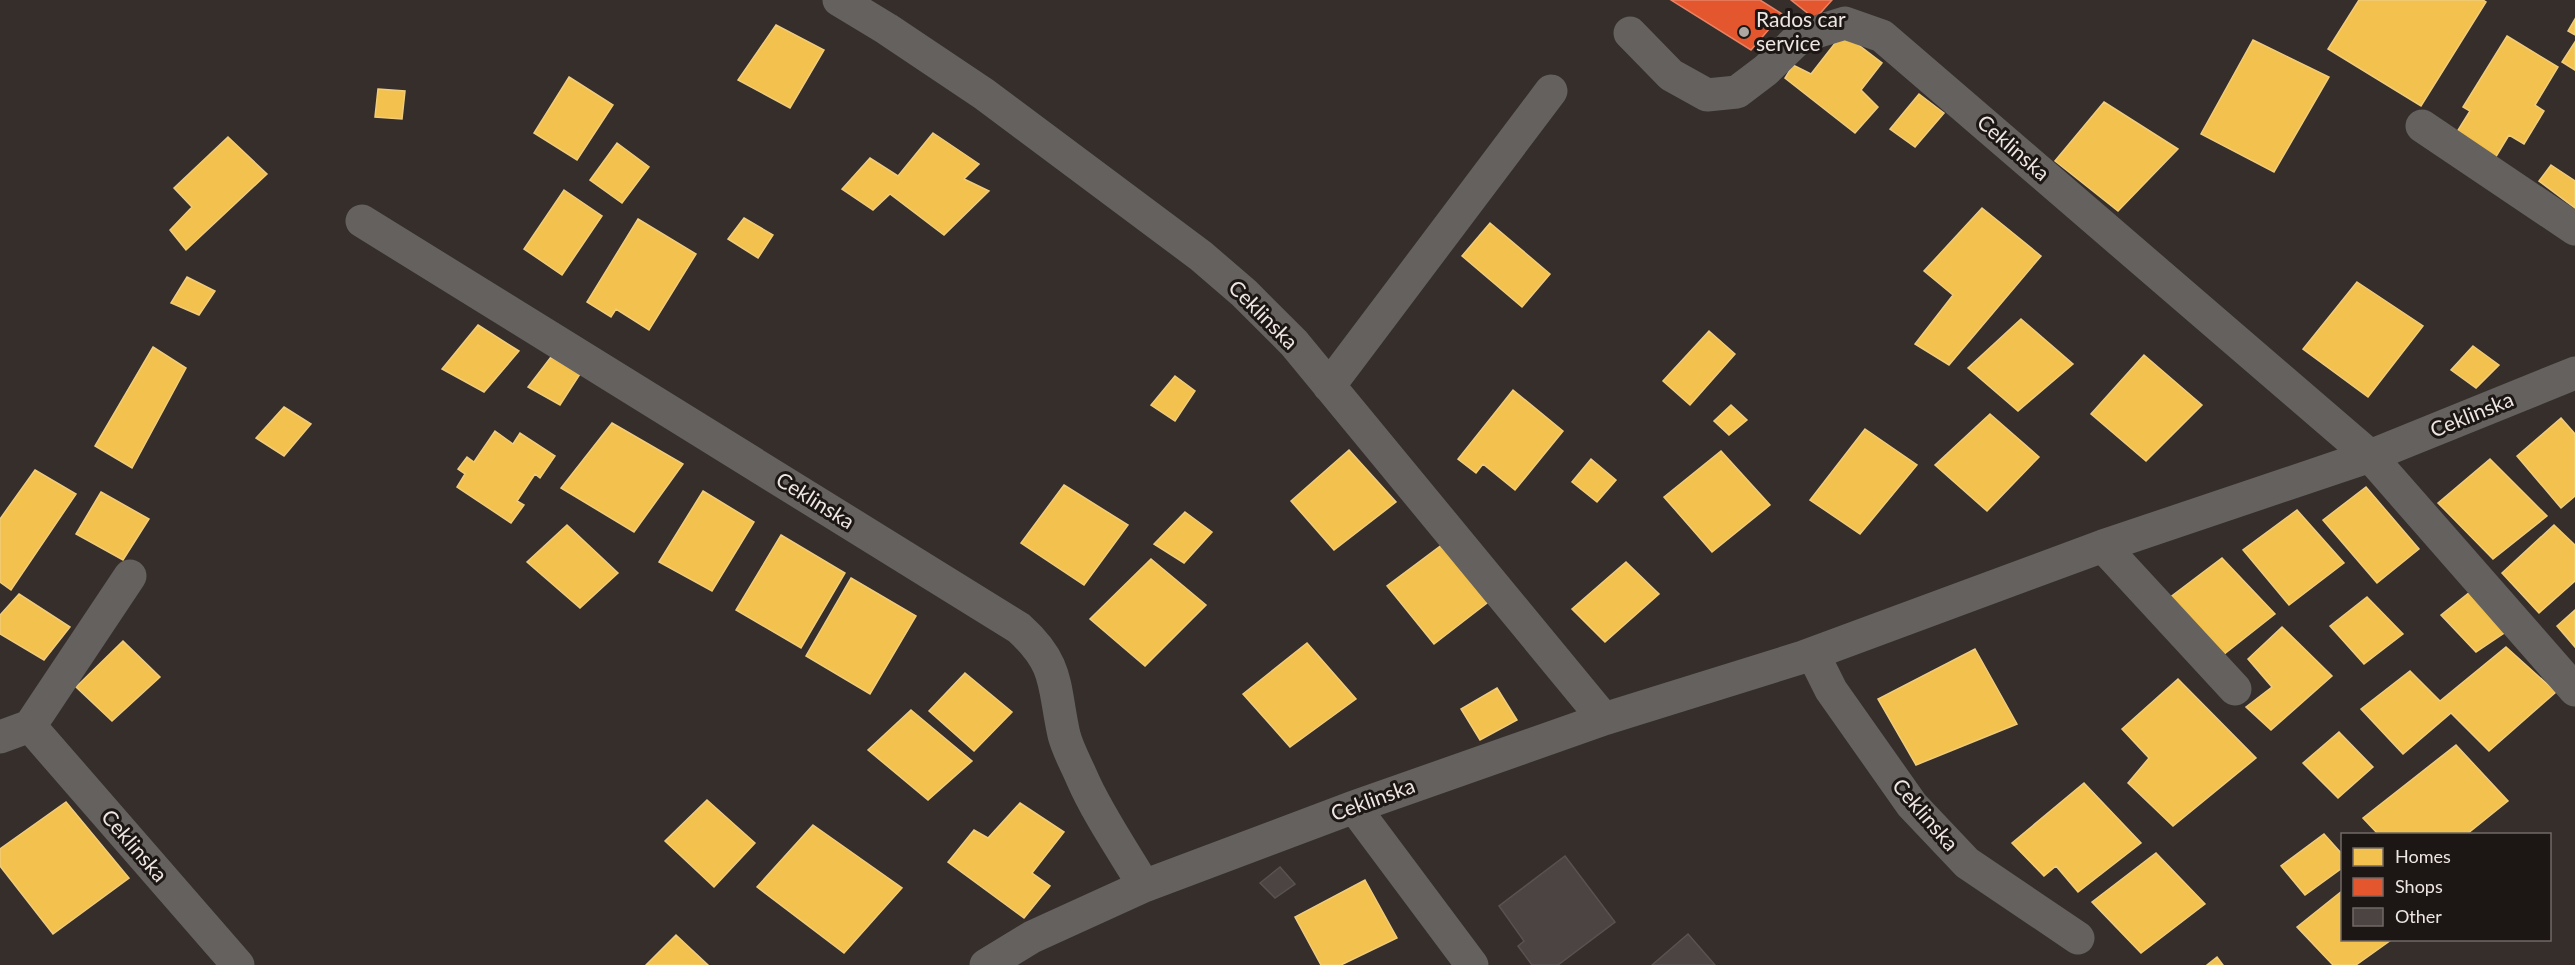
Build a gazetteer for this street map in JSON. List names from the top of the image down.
{
  "streets": {
    "street": ["Ceklinska"]
  },
  "places": ["Rados car service"],
  "legend": ["Homes", "Shops", "Other"]
}
